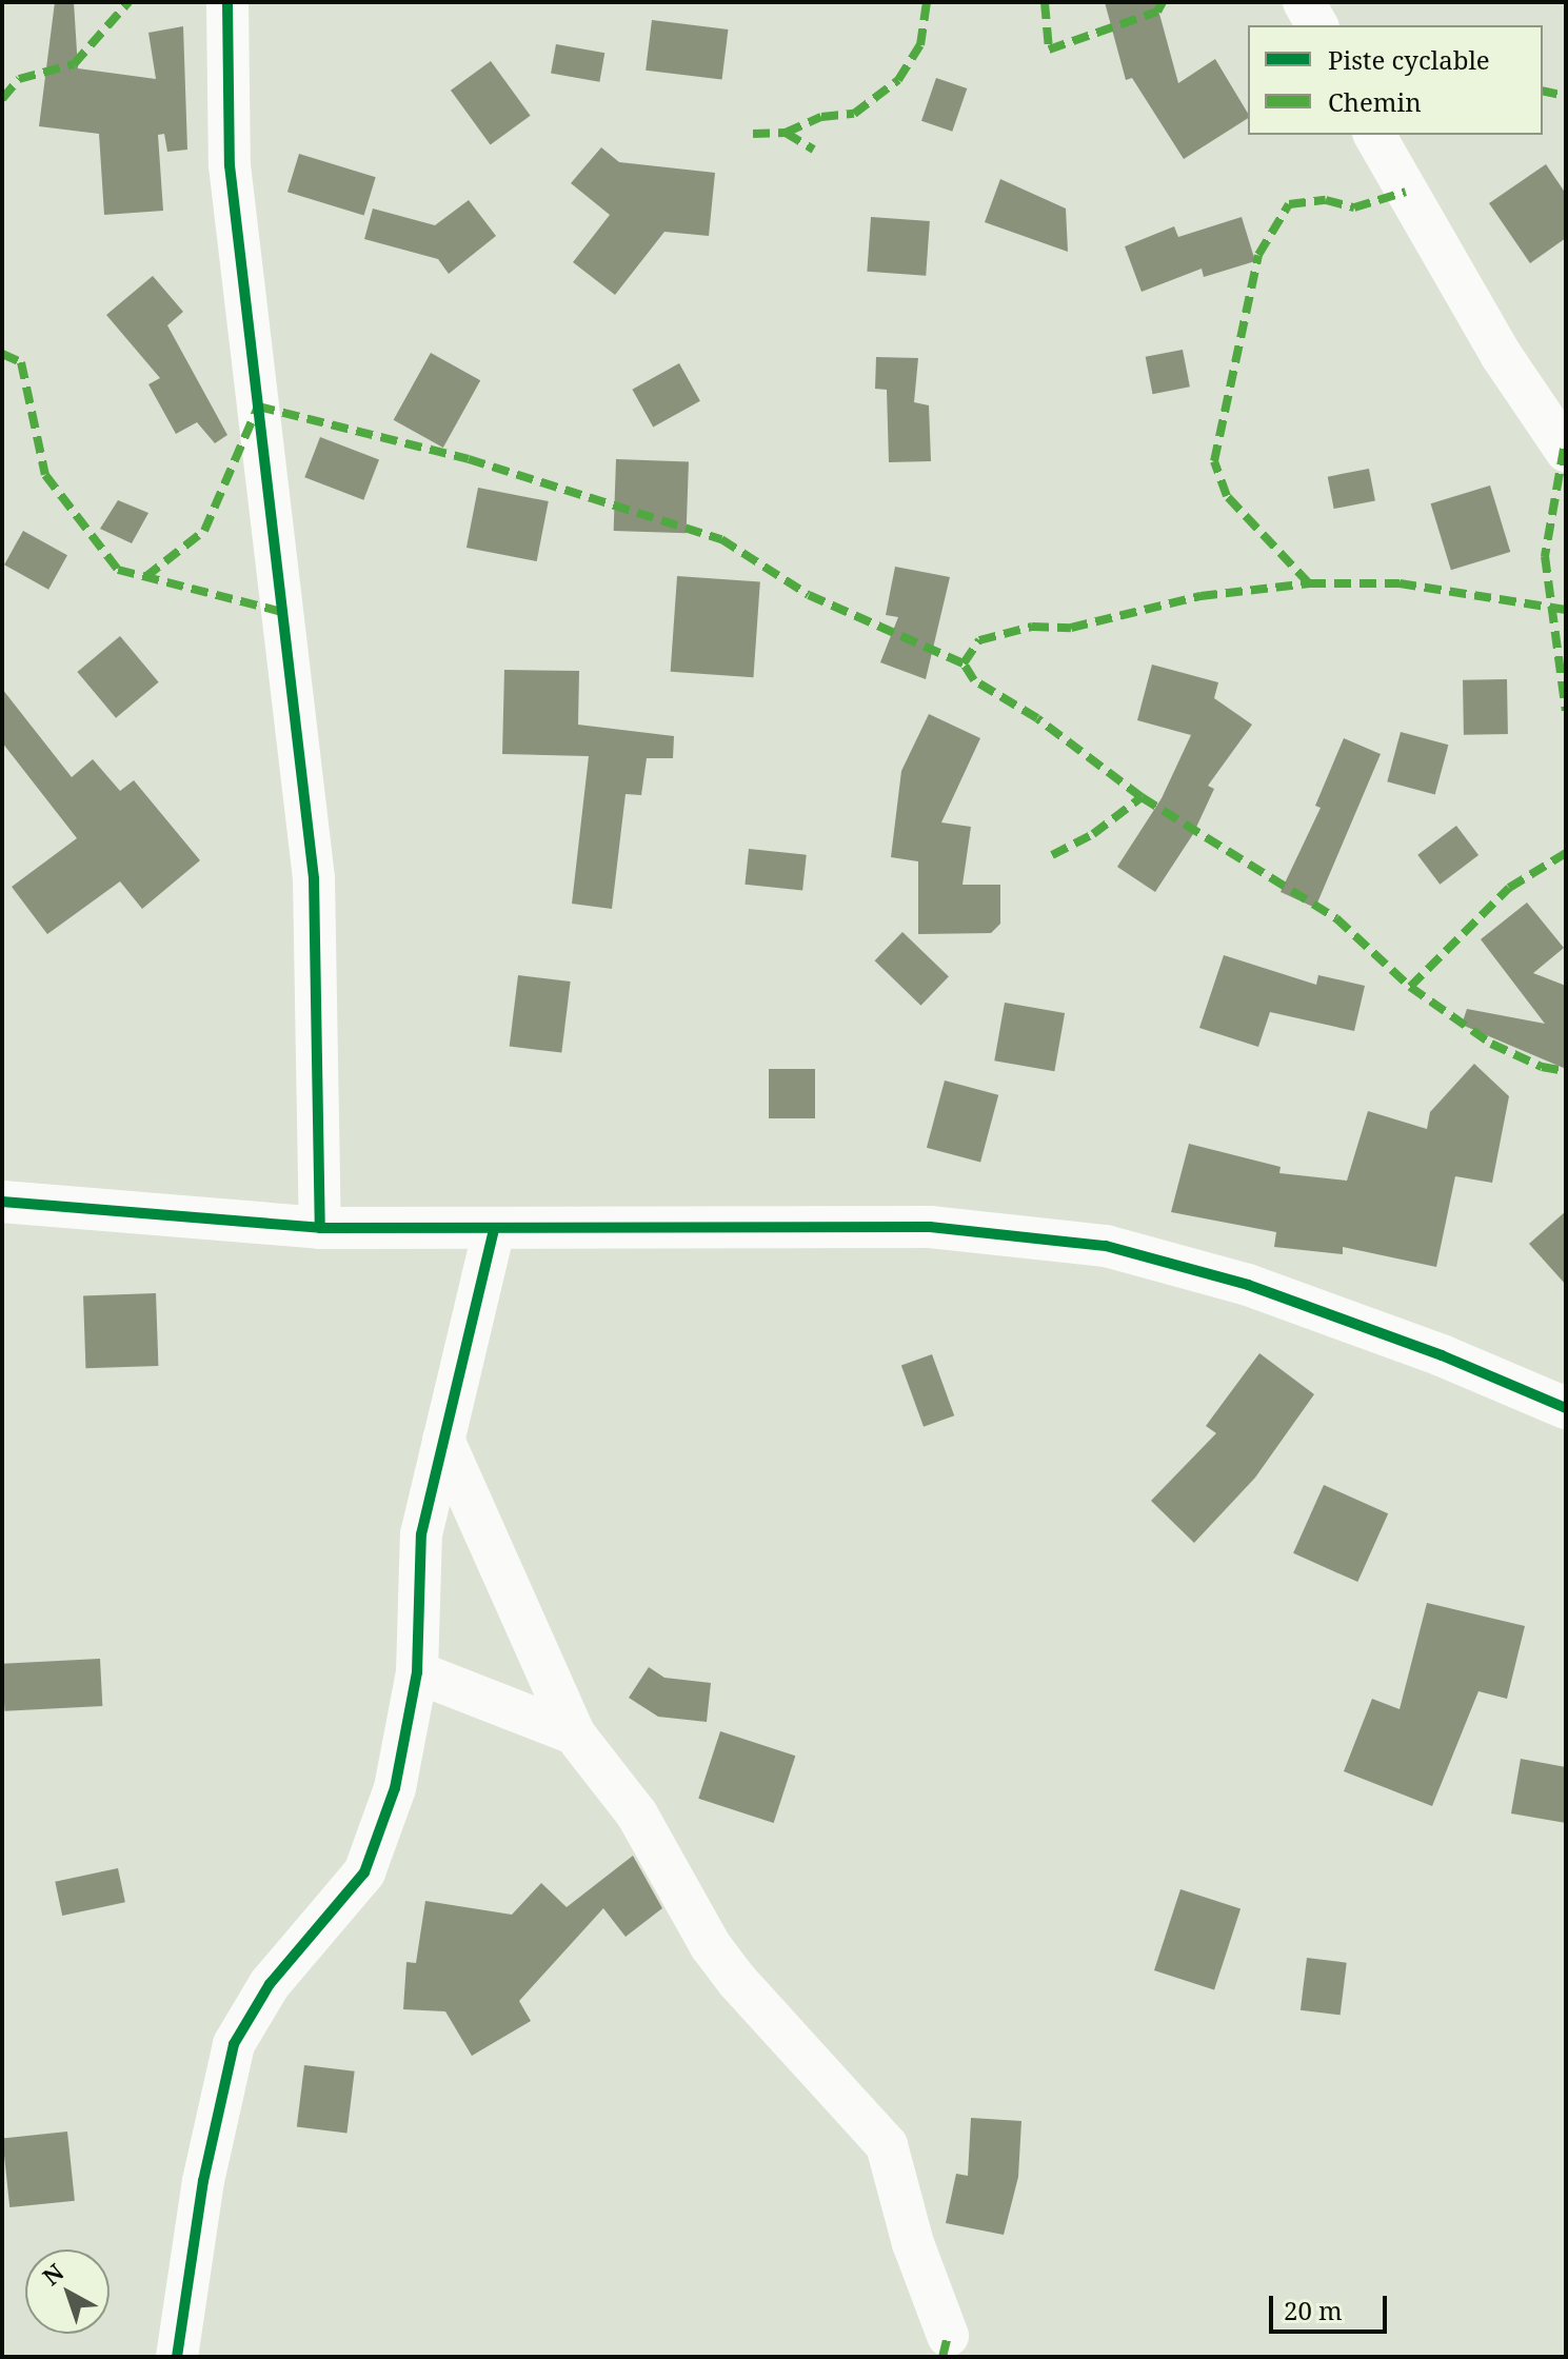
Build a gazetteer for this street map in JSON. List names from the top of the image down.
{
  "legend": ["Piste cyclable", "Chemin"],
  "scale_bar": "20 m",
  "north": "top left"
}
